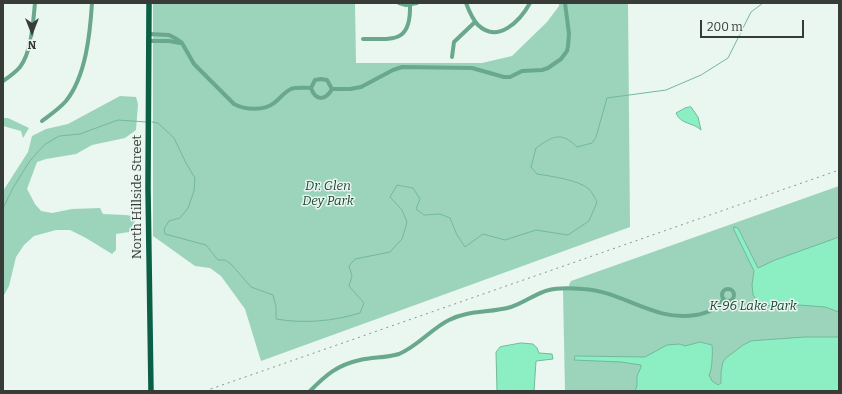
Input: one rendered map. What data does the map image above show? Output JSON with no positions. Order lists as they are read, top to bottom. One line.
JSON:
{"streets":{"main road":["North Hillside Street"]},"parks":["Dr. Glen Dey Park","K-96 Lake Park"],"scale_bar":"200 m","north":"bottom"}
